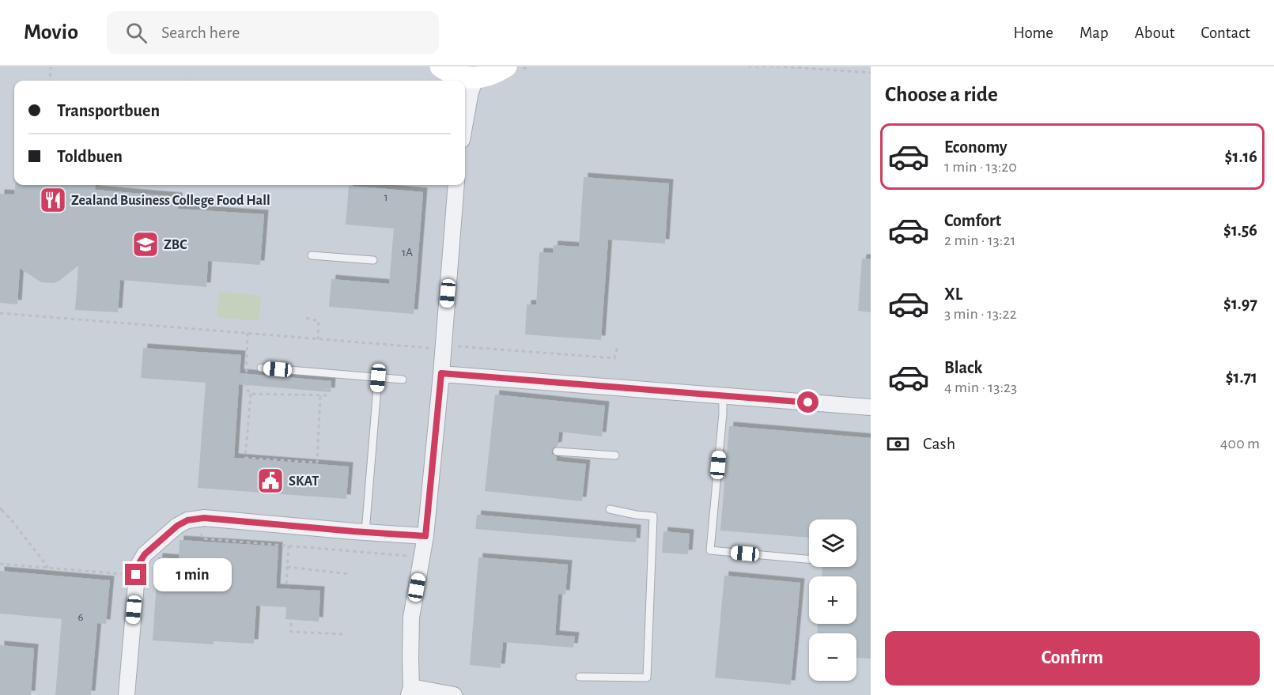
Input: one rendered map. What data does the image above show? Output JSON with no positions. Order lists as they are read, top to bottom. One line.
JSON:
{"places":{"restaurant":["Zealand Business College Food Hall"],"school or university":["ZBC"],"public building":["SKAT"]},"house_numbers":["1","1A","6"],"page":{"header":"Movio","search":"Search here","nav":["Home","Map","About","Contact"],"heading":"Choose a ride","banner":["Transportbuen","Toldbuen"],"list":[{"name":"Economy","note":"1 min · 13:20","value":"$1.16"},{"name":"Comfort","note":"2 min · 13:21","value":"$1.56"},{"name":"XL","note":"3 min · 13:22","value":"$1.97"},{"name":"Black","note":"4 min · 13:23","value":"$1.71"}],"pay":["Cash","400 m"],"map_buttons":["+","−"],"bubble":"1 min","buttons":"Confirm"}}
